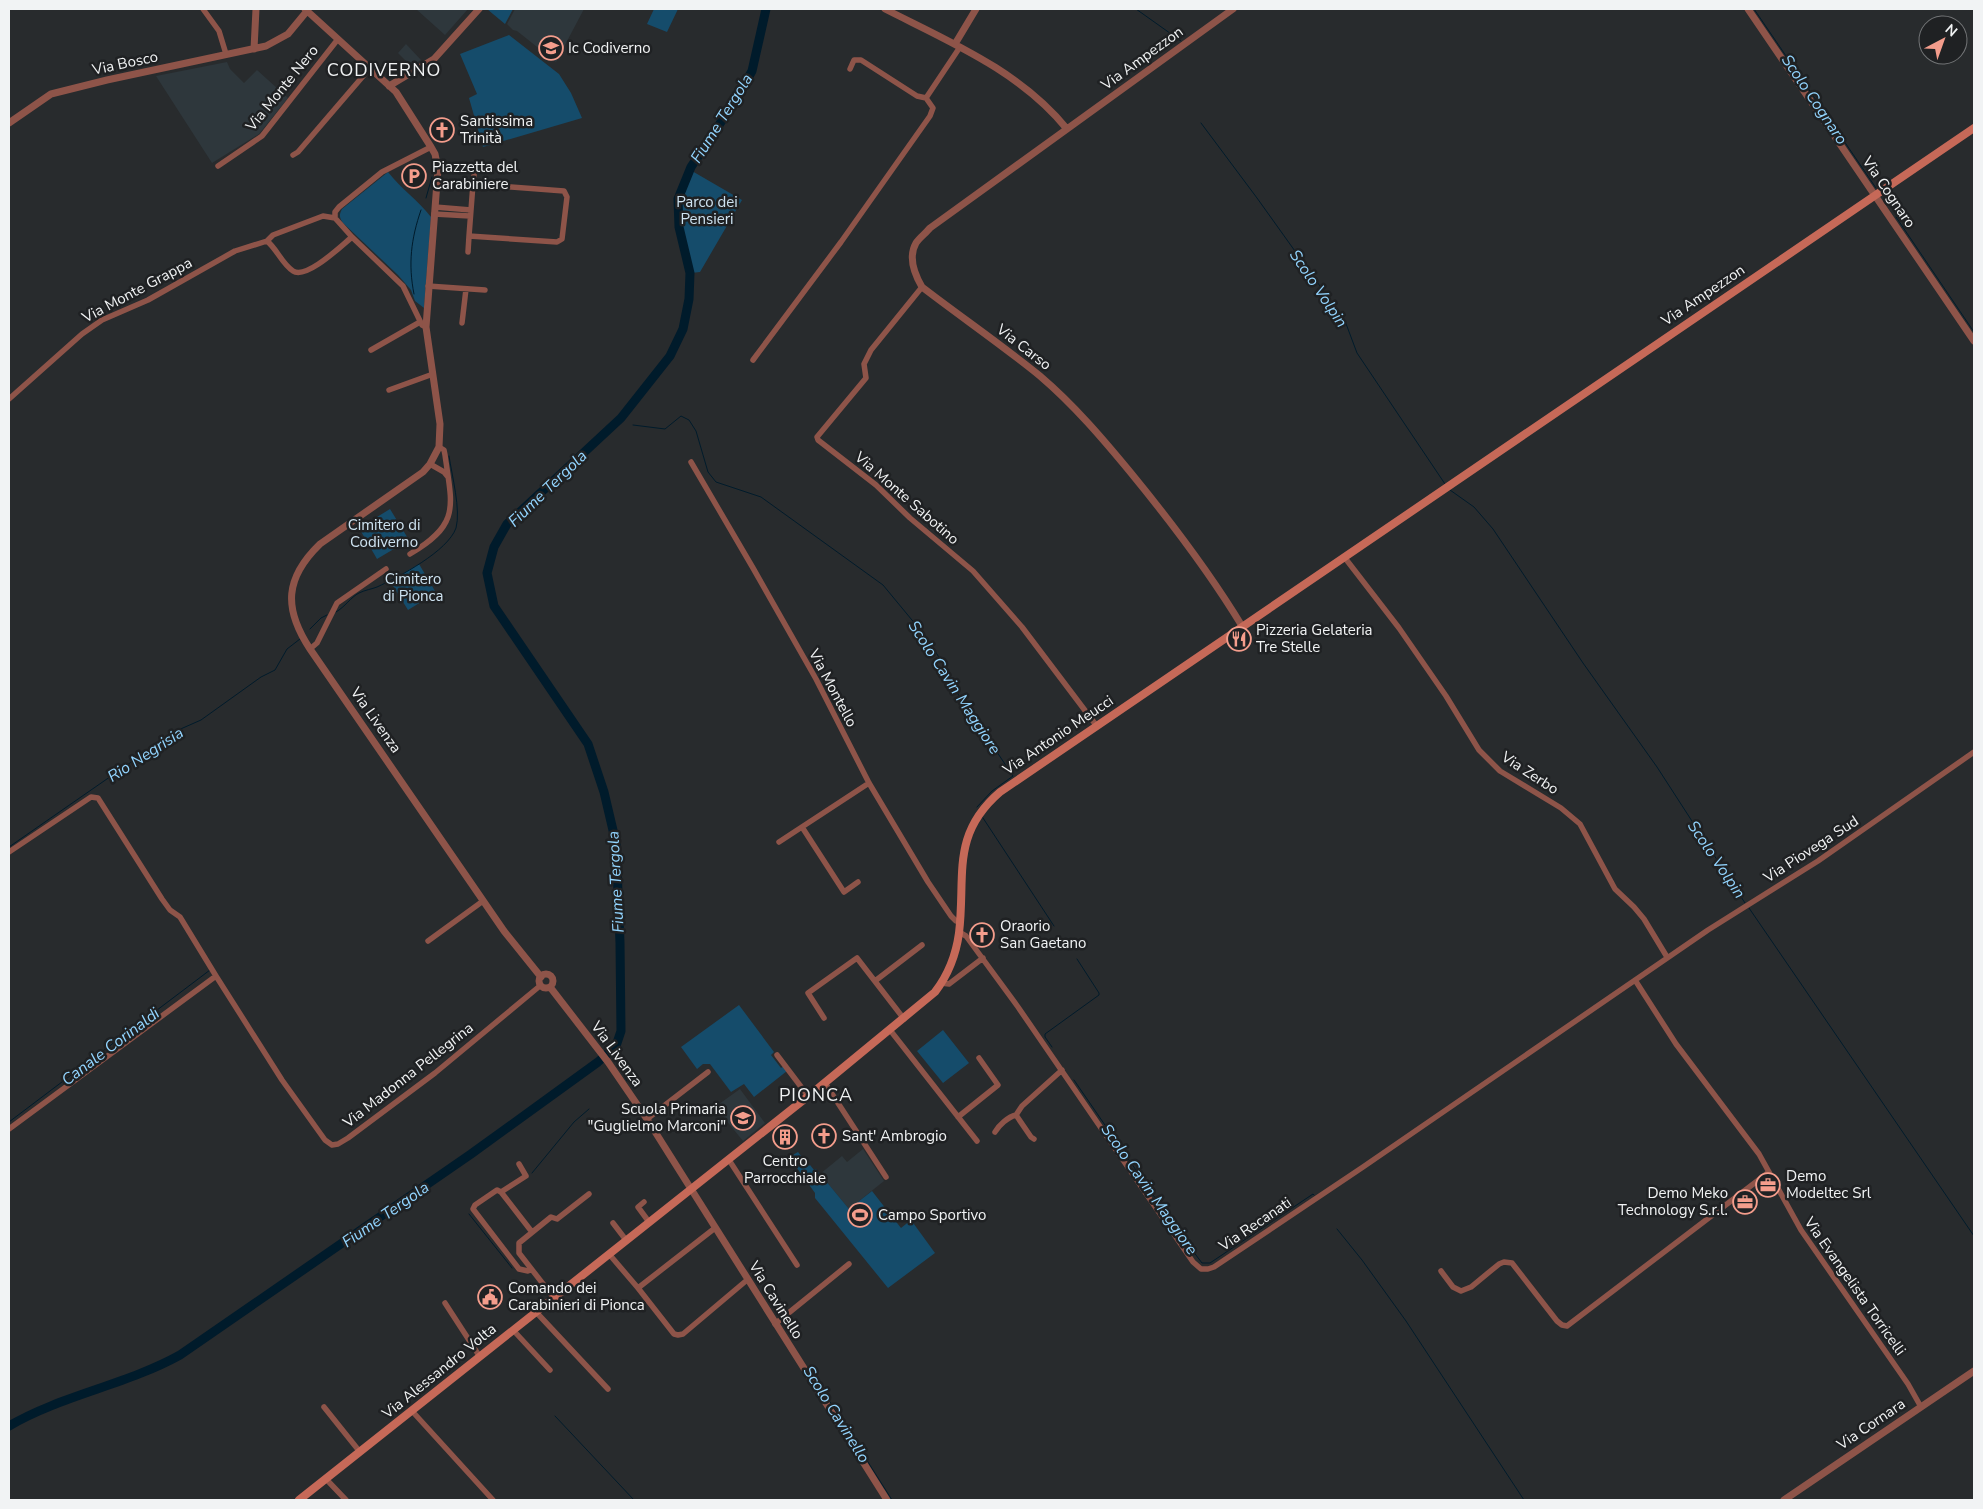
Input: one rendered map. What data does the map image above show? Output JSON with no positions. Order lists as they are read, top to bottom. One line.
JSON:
{"streets":{"main road":["Via Ampezzon","Via Antonio Meucci","Via Alessandro Volta"],"street":["Via Bosco","Via Monte Nero","Via Cognaro","Via Monte Grappa","Via Carso","Via Monte Sabotino","Via Montello","Via Livenza","Via Zerbo","Via Piovega Sud","Via Madonna Pellegrina","Via Recanati","Via Evangelista Torricelli","Via Cavinello","Via Cornara"]},"crossings":[["Via Ampezzon","Via Cognaro"],["Via Ampezzon","Via Antonio Meucci"],["Via Carso","Via Monte Sabotino"],["Via Carso","Via Antonio Meucci"],["Via Monte Sabotino","Via Antonio Meucci"],["Via Montello","Via Antonio Meucci"],["Via Livenza","Via Antonio Meucci"],["Via Livenza","Via Madonna Pellegrina"],["Via Livenza","Via Cavinello"],["Via Livenza","Via Alessandro Volta"],["Via Antonio Meucci","Via Zerbo"],["Via Antonio Meucci","Via Recanati"],["Via Antonio Meucci","Via Cavinello"],["Via Antonio Meucci","Via Alessandro Volta"],["Via Zerbo","Via Piovega Sud"],["Via Piovega Sud","Via Recanati"],["Via Piovega Sud","Via Evangelista Torricelli"],["Via Recanati","Via Evangelista Torricelli"],["Via Evangelista Torricelli","Via Cornara"],["Via Cavinello","Via Alessandro Volta"]],"districts":["CODIVERNO","PIONCA"],"water":["Scolo Cognaro","Fiume Tergola","Scolo Volpin","Scolo Cavin Maggiore","Rio Negrisia","Canale Corinaldi","Scolo Cavinello"],"parks":["Parco dei Pensieri","Cimitero di Codiverno","Cimitero di Pionca"],"places":{"school or university":["Ic Codiverno","Scuola Primaria \"Guglielmo Marconi\""],"church":["Santissima Trinità","Oraorio San Gaetano","Sant' Ambrogio"],"parking":["Piazzetta del Carabiniere"],"restaurant":["Pizzeria Gelateria Tre Stelle"],"building":["Centro Parrocchiale"],"office":["Demo Modeltec Srl","Demo Meko Technology S.r.l."],"sports":["Campo Sportivo"],"public building":["Comando dei Carabinieri di Pionca"]},"north":"top right"}
